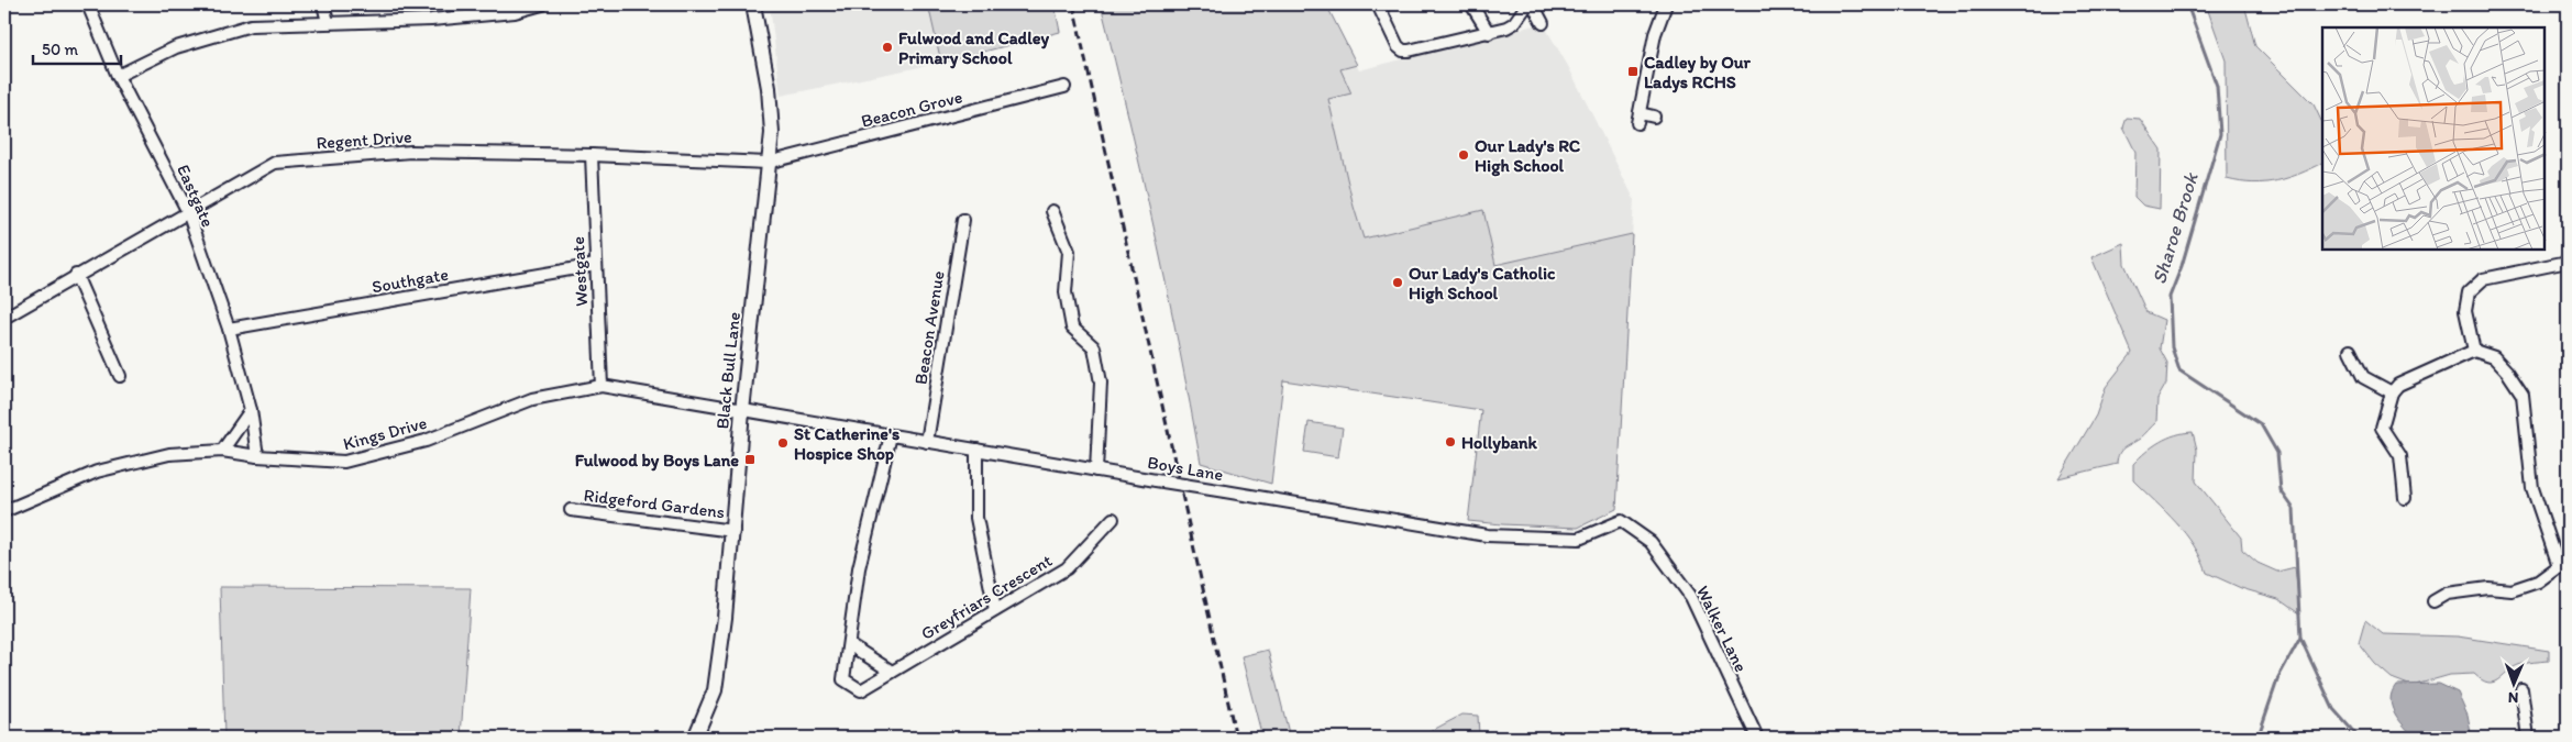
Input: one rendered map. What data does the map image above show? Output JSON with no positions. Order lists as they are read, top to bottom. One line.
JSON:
{"streets":{"street":["Beacon Grove","Regent Drive","Eastgate","Westgate","Southgate","Beacon Avenue","Black Bull Lane","Kings Drive","Boys Lane","Ridgeford Gardens","Greyfriars Crescent","Walker Lane"]},"crossings":[["Beacon Grove","Regent Drive"],["Beacon Grove","Black Bull Lane"],["Regent Drive","Eastgate"],["Regent Drive","Westgate"],["Regent Drive","Black Bull Lane"],["Eastgate","Southgate"],["Eastgate","Kings Drive"],["Westgate","Southgate"],["Westgate","Kings Drive"],["Beacon Avenue","Boys Lane"],["Black Bull Lane","Kings Drive"],["Black Bull Lane","Boys Lane"],["Black Bull Lane","Ridgeford Gardens"],["Kings Drive","Boys Lane"],["Boys Lane","Greyfriars Crescent"],["Boys Lane","Walker Lane"]],"water":["Sharoe Brook"],"places":{"other":["Fulwood and Cadley Primary School","Our Lady's RC High School","Our Lady's Catholic High School","Hollybank","St Catherine's Hospice Shop"],"transit":["Cadley by Our Ladys RCHS","Fulwood by Boys Lane"]},"scale_bar":"50 m","north":"bottom"}
